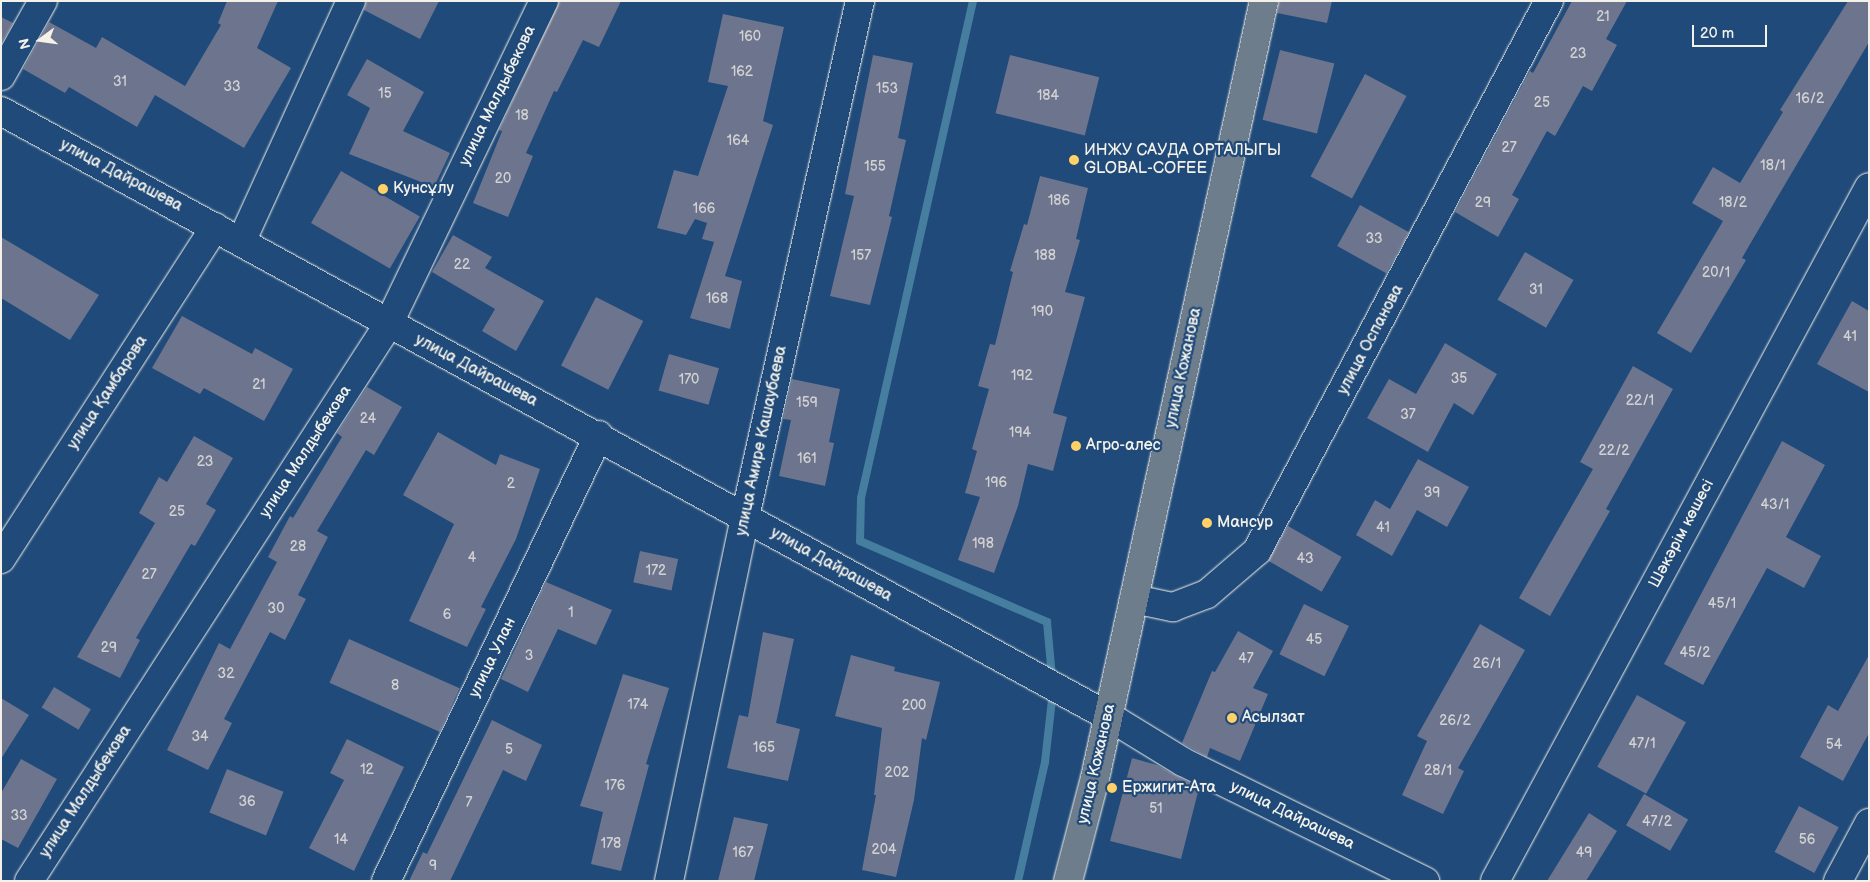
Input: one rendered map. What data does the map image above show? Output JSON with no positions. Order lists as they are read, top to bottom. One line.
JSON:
{"streets":{"main road":["улица Кожанова"],"street":["улица Малдыбекова","улица Дайрашева","улица Оспанова","улица Қамбарова","улица Амире Кашаубаева","Шәкәрім көшесі","улица Улан"]},"crossings":[["улица Малдыбекова","улица Дайрашева"],["улица Дайрашева","улица Кожанова"],["улица Дайрашева","улица Қамбарова"],["улица Дайрашева","улица Амире Кашаубаева"],["улица Дайрашева","улица Улан"],["улица Оспанова","улица Кожанова"]],"places":["ИНЖУ САУДА ОРТАЛЫГЫ GLOBAL-COFEE","Кунсұлу","Агро-алес","Мансур","Асылзат","Ержигит-Ата"],"house_numbers":["21","160","23","162","31","33","153","15","184","16/2","25","18","164","27","18/1","155","20","186","29","18/2","166","33","157","188","22","20/1","31","168","190","41","192","35","170","21","22/1","159","37","24","194","22/2","161","23","196","2","39","43/1","25","41","198","28","4","43","172","27","45/1","30","1","6","45","29","45/2","3","47","26/1","32","8","174","200","26/2","34","47/1","54","165","5","12","28/1","202","176","36","7","51","33","47/2","14","56","178","204","167","49","9"],"scale_bar":"20 m","north":"left"}
